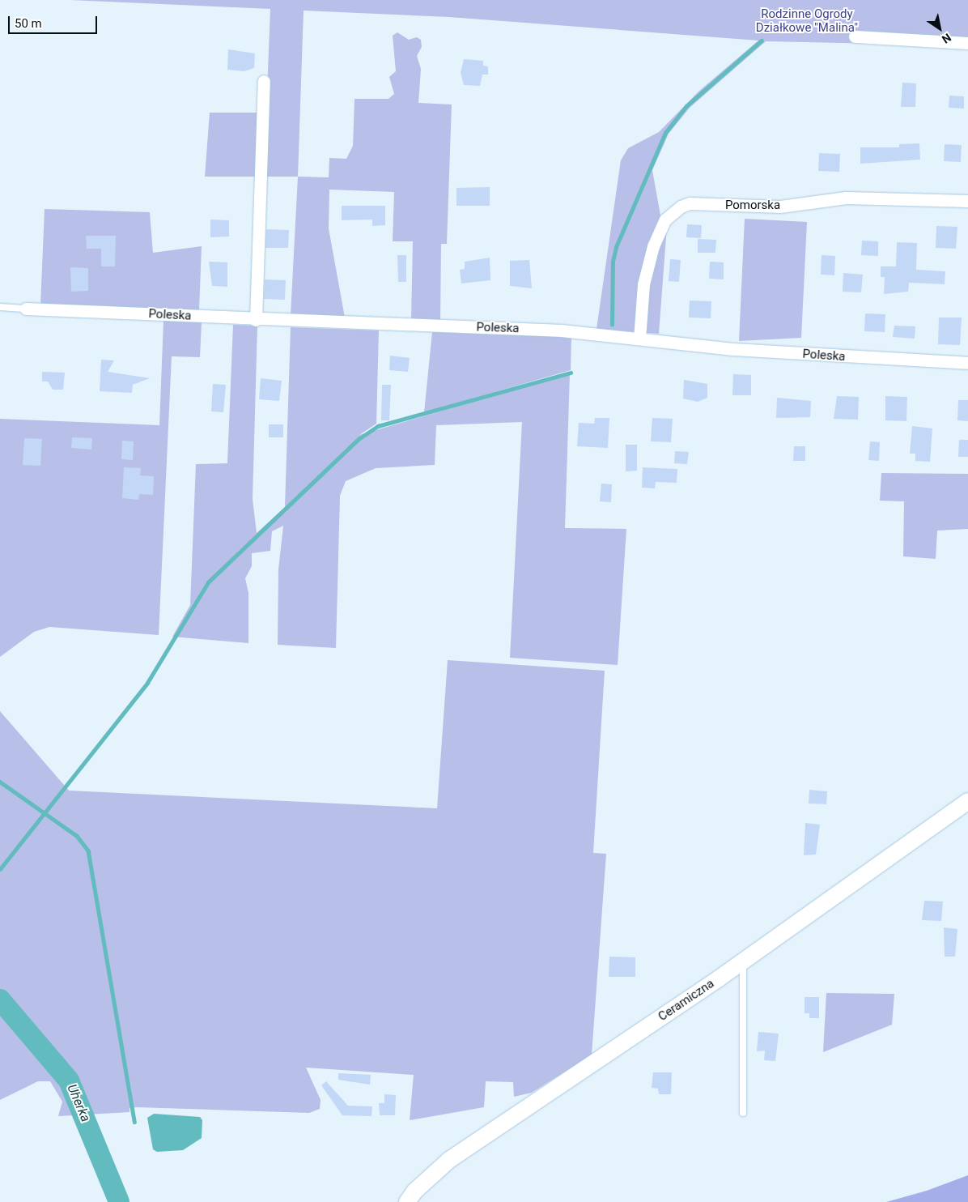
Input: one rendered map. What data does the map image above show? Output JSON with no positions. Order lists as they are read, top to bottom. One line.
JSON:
{"streets":{"street":["Pomorska","Poleska","Ceramiczna"]},"crossings":[["Pomorska","Poleska"]],"water":["Uherka"],"parks":["Rodzinne Ogrody Działkowe \"Malina\""],"scale_bar":"50 m","north":"bottom right"}
